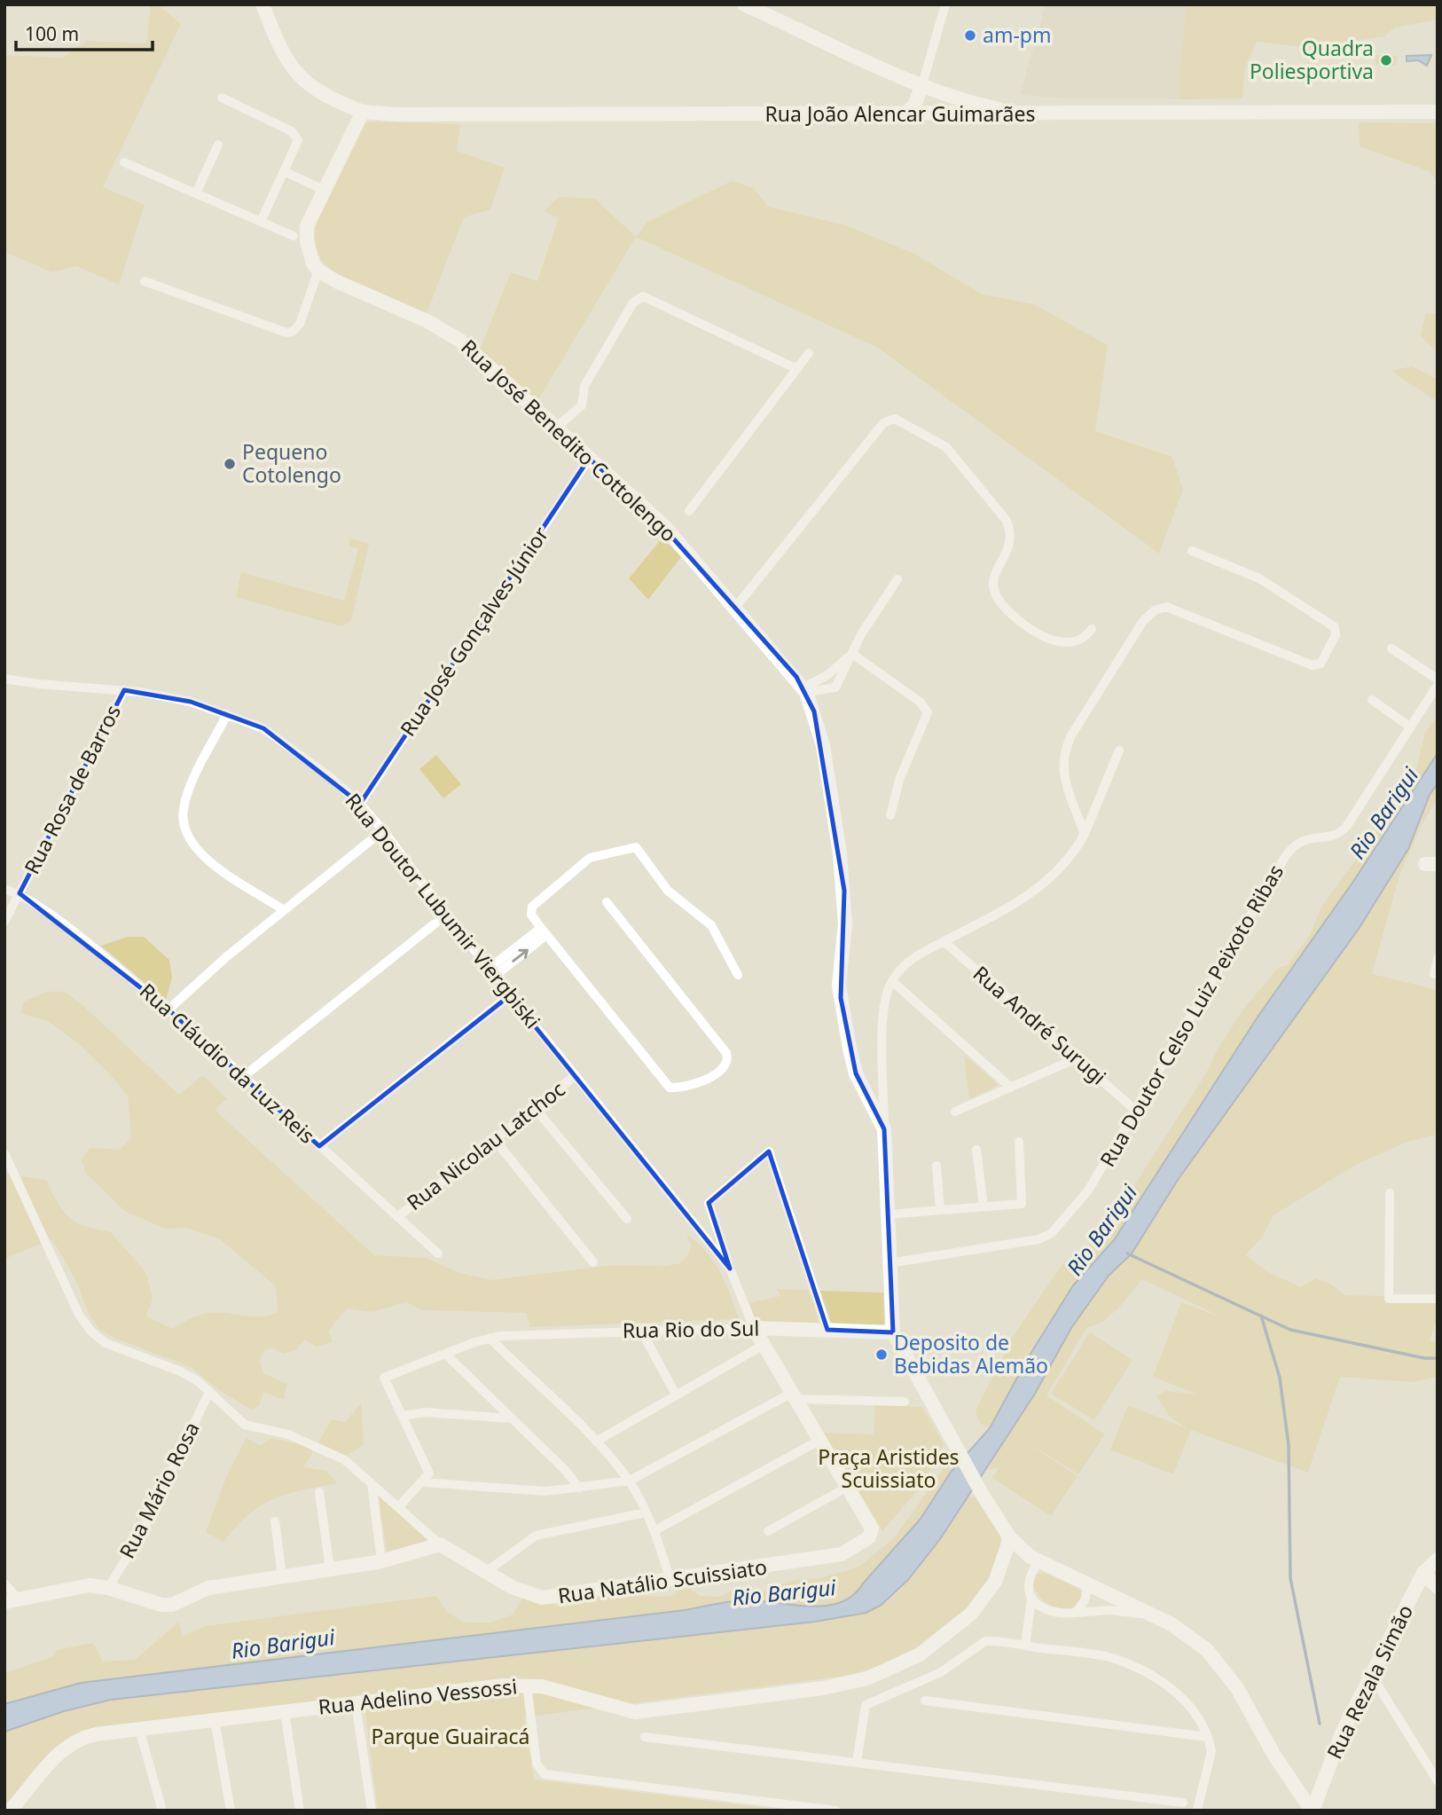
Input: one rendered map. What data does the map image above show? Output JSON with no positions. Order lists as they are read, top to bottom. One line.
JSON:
{"streets":{"main road":["Rua João Alencar Guimarães","Rua José Benedito Cottolengo","Rua Rio do Sul","Rua Natálio Scuissiato","Rua Rezala Simão","Rua Adelino Vessossi"],"street":["Rua José Gonçalves Júnior","Rua Rosa de Barros","Rua Doutor Lubumir Viergbiski","Rua Doutor Celso Luiz Peixoto Ribas","Rua André Surugi","Rua Cláudio da Luz Reis","Rua Nicolau Latchoc","Rua Mário Rosa"]},"crossings":[["Rua José Benedito Cottolengo","Rua José Gonçalves Júnior"],["Rua José Benedito Cottolengo","Rua Doutor Celso Luiz Peixoto Ribas"],["Rua José Benedito Cottolengo","Rua Rio do Sul"],["Rua José Benedito Cottolengo","Rua Rezala Simão"],["Rua José Benedito Cottolengo","Rua Adelino Vessossi"],["Rua José Gonçalves Júnior","Rua Doutor Lubumir Viergbiski"],["Rua Rosa de Barros","Rua Doutor Lubumir Viergbiski"],["Rua Rosa de Barros","Rua Cláudio da Luz Reis"],["Rua Doutor Lubumir Viergbiski","Rua Nicolau Latchoc"],["Rua Doutor Lubumir Viergbiski","Rua Rio do Sul"],["Rua Doutor Celso Luiz Peixoto Ribas","Rua André Surugi"],["Rua Cláudio da Luz Reis","Rua Nicolau Latchoc"],["Rua Mário Rosa","Rua Natálio Scuissiato"]],"water":["Rio Barigui"],"parks":["Praça Aristides Scuissiato","Parque Guairacá"],"places":["am-pm","Quadra Poliesportiva","Pequeno Cotolengo","Deposito de Bebidas Alemão"],"scale_bar":"100 m"}
